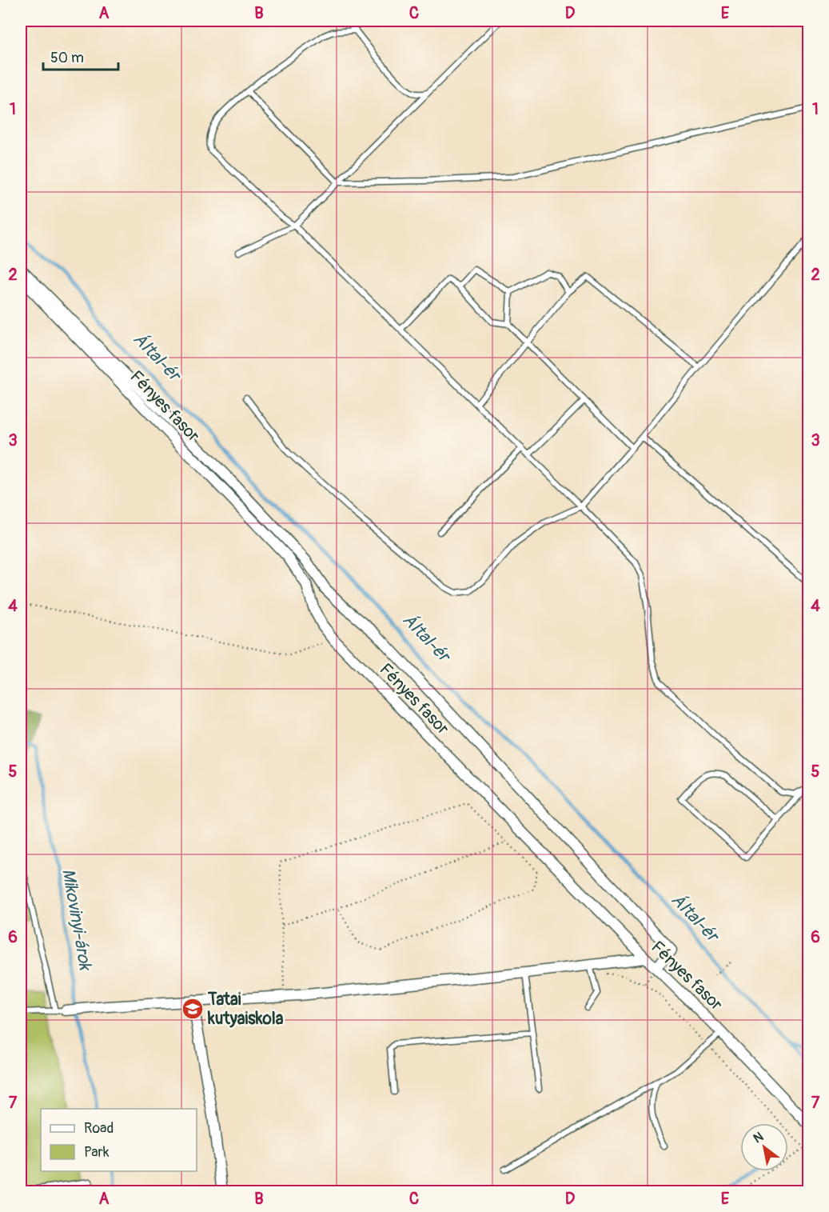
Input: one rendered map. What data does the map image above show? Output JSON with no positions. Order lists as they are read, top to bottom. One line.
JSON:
{"streets":{"street":["Fényes fasor"]},"water":["Által-ér","Mikovinyi-árok"],"places":{"school or university":["Tatai kutyaiskola"]},"legend":["Road","Park"],"scale_bar":"50 m","north":"top left","grid":{"columns":["A","B","C","D","E"],"rows":["1","2","3","4","5","6","7"]}}
